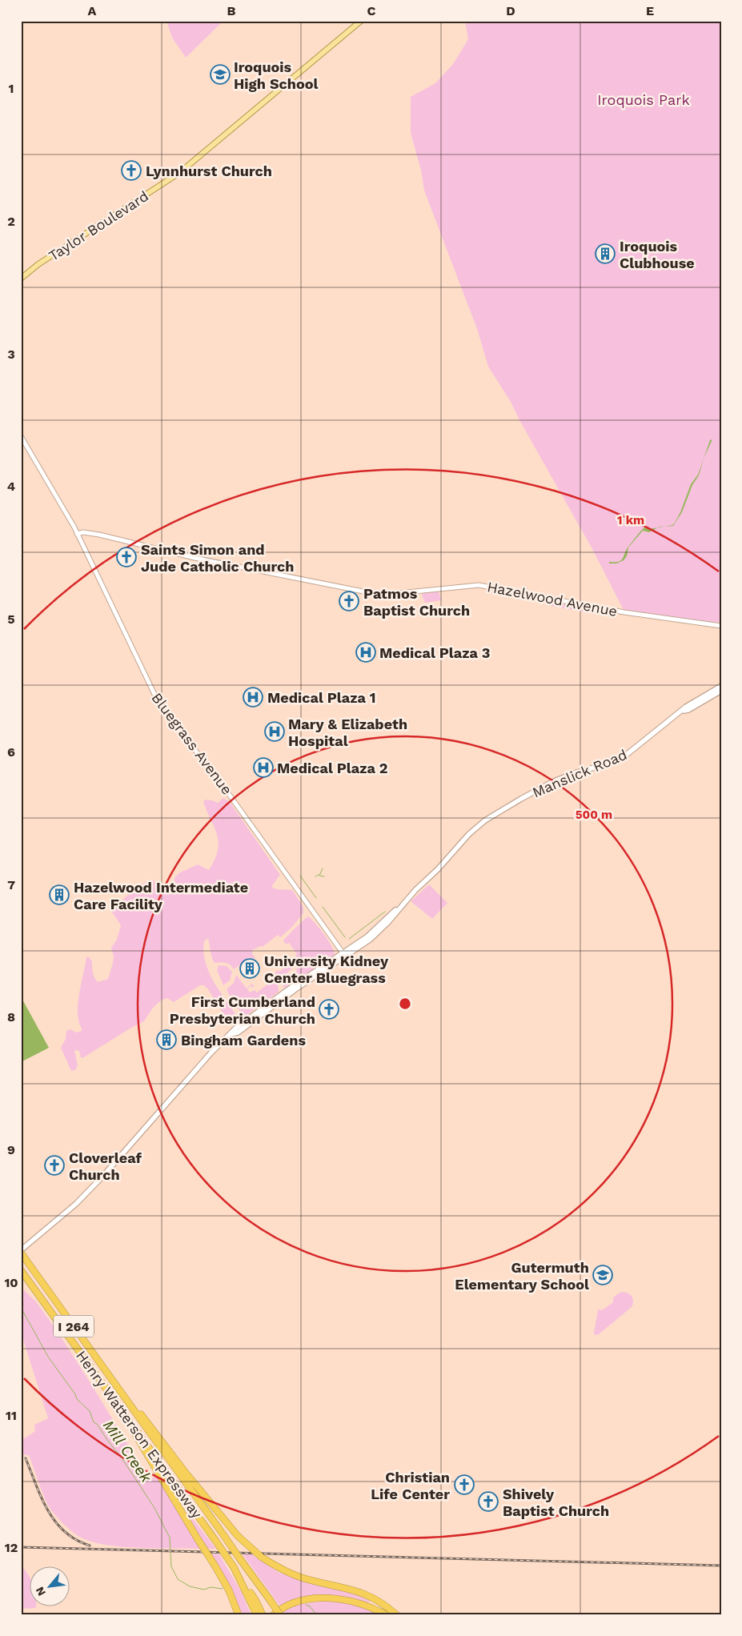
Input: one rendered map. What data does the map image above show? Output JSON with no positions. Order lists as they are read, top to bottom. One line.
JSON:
{"streets":{"highway":["I 264","Henry Watterson Expressway"],"main road":["Taylor Boulevard","Manslick Road"],"street":["Hazelwood Avenue","Bluegrass Avenue"]},"crossings":[["Hazelwood Avenue","Bluegrass Avenue"],["Bluegrass Avenue","Manslick Road"],["Manslick Road","Henry Watterson Expressway"],["I 264","Henry Watterson Expressway"]],"water":["Mill Creek"],"parks":["Iroquois Park"],"places":{"school or university":["Iroquois High School","Gutermuth Elementary School"],"church":["Lynnhurst Church","Saints Simon and Jude Catholic Church","Patmos Baptist Church","First Cumberland Presbyterian Church","Cloverleaf Church","Christian Life Center","Shively Baptist Church"],"building":["Iroquois Clubhouse","Hazelwood Intermediate Care Facility","University Kidney Center Bluegrass","Bingham Gardens"],"hospital":["Medical Plaza 3","Medical Plaza 1","Mary & Elizabeth Hospital","Medical Plaza 2"]},"north":"bottom left","grid":{"columns":["A","B","C","D","E"],"rows":["1","2","3","4","5","6","7","8","9","10","11","12"]},"rings":["1 km","500 m"]}
